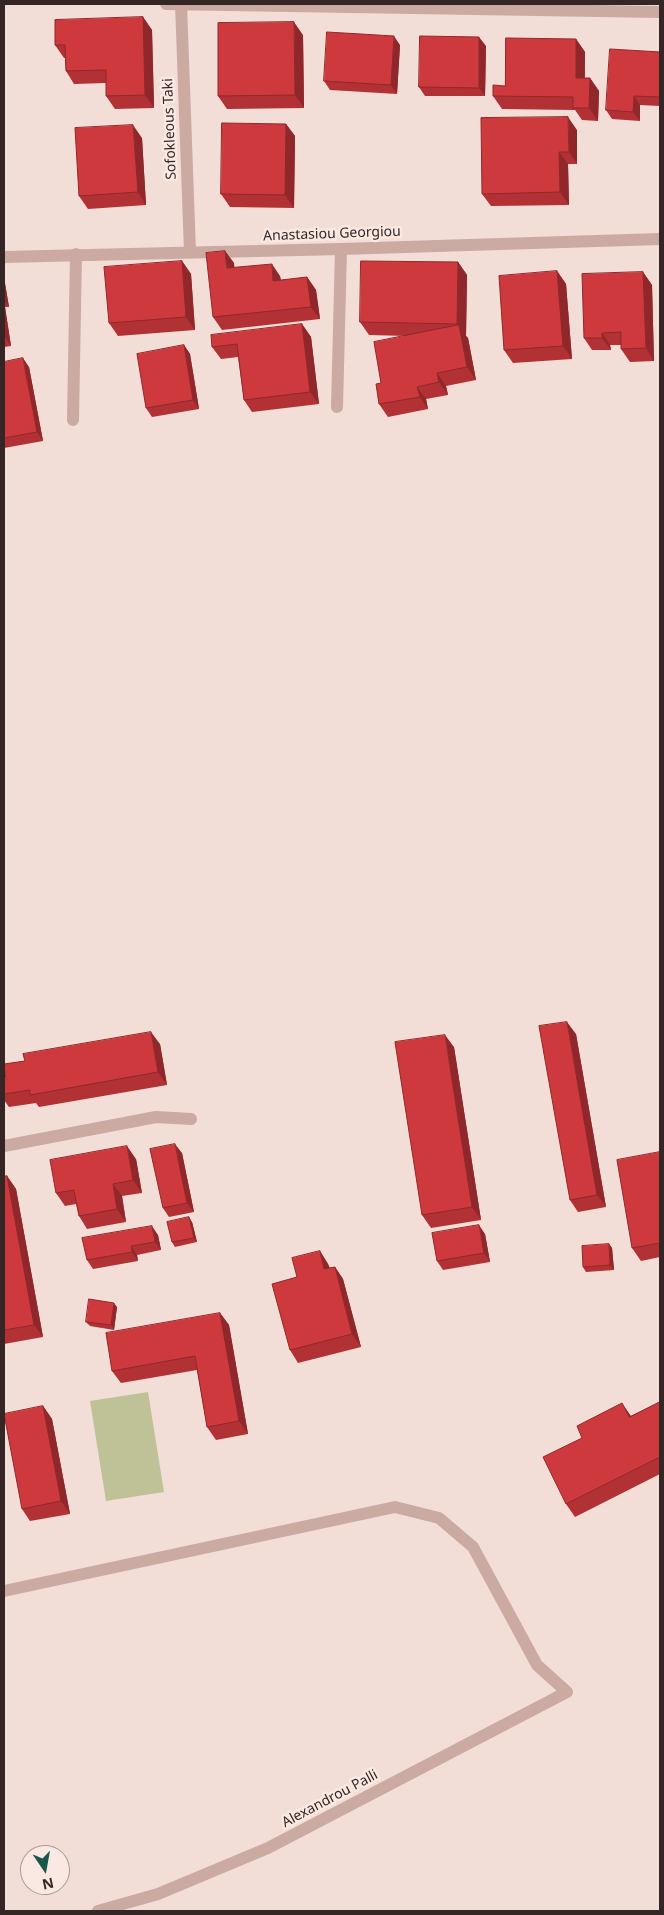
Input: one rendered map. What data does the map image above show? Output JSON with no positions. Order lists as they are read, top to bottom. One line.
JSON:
{"streets":{"street":["Sofokleous Taki","Anastasiou Georgiou","Alexandrou Palli"]},"crossings":[["Sofokleous Taki","Anastasiou Georgiou"]],"north":"bottom"}
